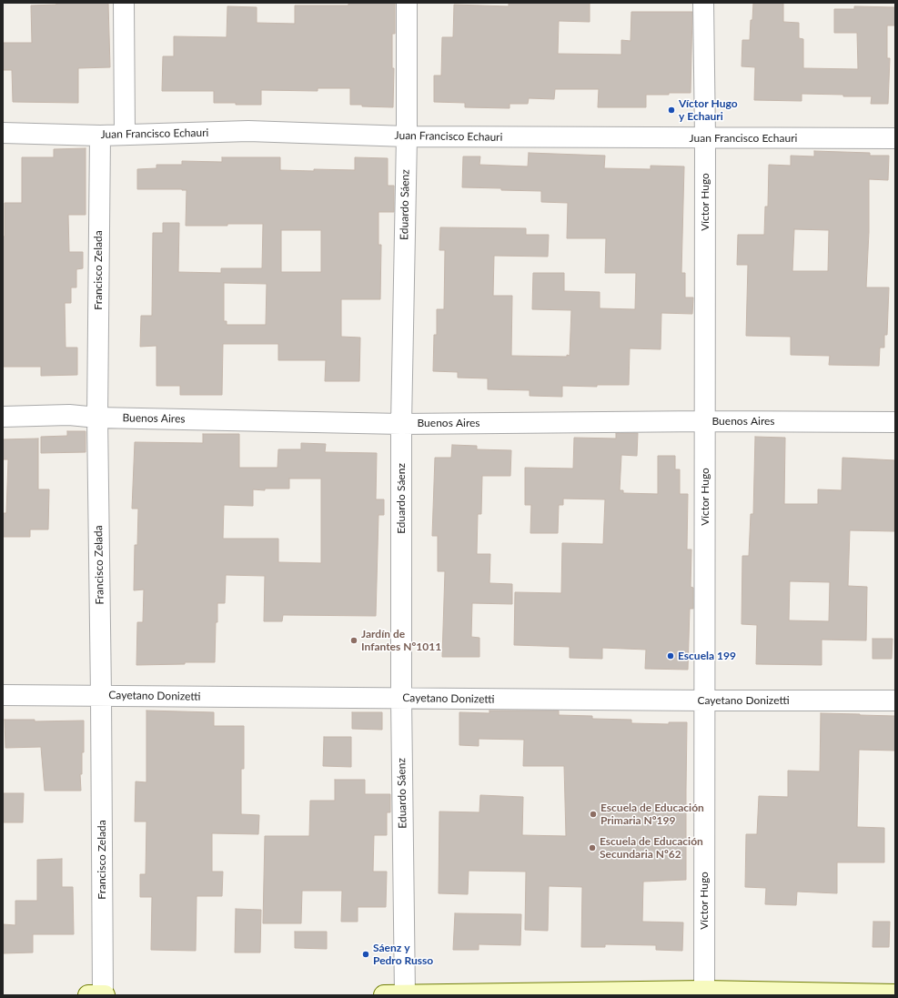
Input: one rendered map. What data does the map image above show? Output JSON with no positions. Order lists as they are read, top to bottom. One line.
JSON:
{"streets":{"street":["Juan Francisco Echauri","Víctor Hugo","Eduardo Sáenz","Francisco Zelada","Buenos Aires","Cayetano Donizetti"]},"crossings":[["Juan Francisco Echauri","Víctor Hugo"],["Juan Francisco Echauri","Eduardo Sáenz"],["Juan Francisco Echauri","Francisco Zelada"],["Víctor Hugo","Buenos Aires"],["Víctor Hugo","Cayetano Donizetti"],["Eduardo Sáenz","Buenos Aires"],["Eduardo Sáenz","Cayetano Donizetti"],["Francisco Zelada","Buenos Aires"],["Francisco Zelada","Cayetano Donizetti"]],"places":["Víctor Hugo y Echauri","Jardín de Infantes Nº1011","Escuela 199","Escuela de Educación Primaria Nº199","Escuela de Educación Secundaria Nº62","Sáenz y Pedro Russo"]}
